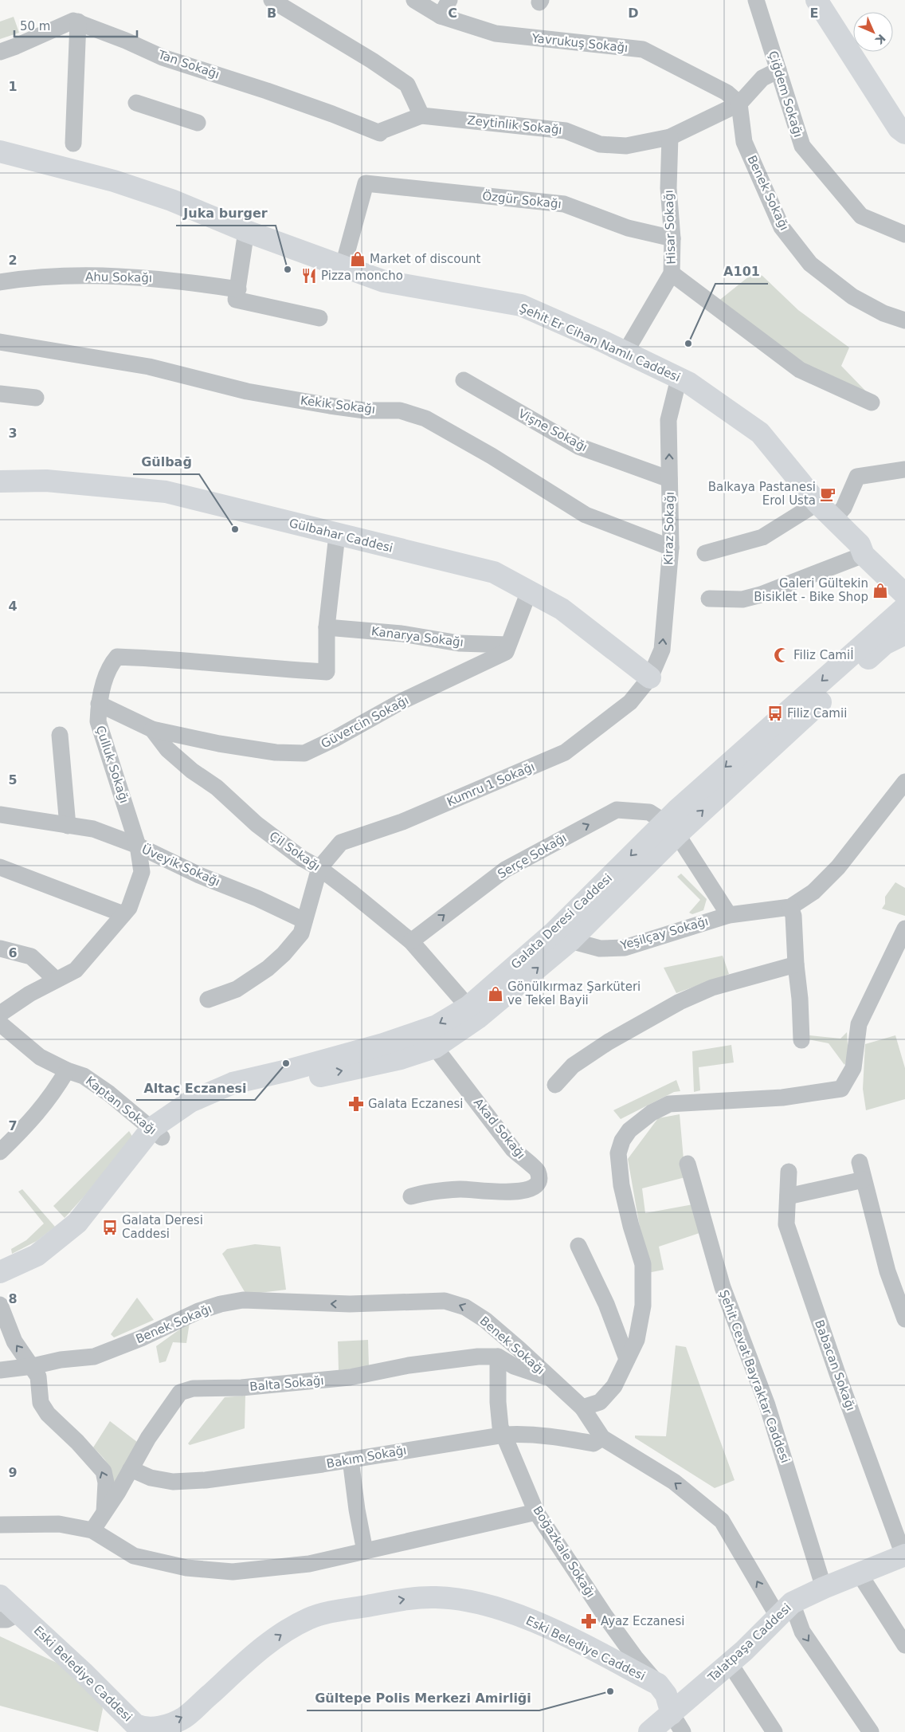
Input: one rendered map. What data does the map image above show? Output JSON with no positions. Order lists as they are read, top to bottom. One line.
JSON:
{"streets":{"street":["Yavrukuş Sokağı","Tan Sokağı","Çiğdem Sokağı","Zeytinlik Sokağı","Benek Sokağı","Özgür Sokağı","Hisar Sokağı","Ahu Sokağı","Şehit Er Cihan Namlı Caddesi","Kekik Sokağı","Vişne Sokağı","Kiraz Sokağı","Gülbahar Caddesi","Kanarya Sokağı","Güvercin Sokağı","Çulluk Sokağı","Kumru 1 Sokağı","Çil Sokağı","Serçe Sokağı","Üveyik Sokağı","Galata Deresi Caddesi","Yeşilçay Sokağı","Kaptan Sokağı","Akad Sokağı","Babacan Sokağı","Şehit Cevat Bayraktar Caddesi","Balta Sokağı","Bakım Sokağı","Boğazkale Sokağı","Talatpaşa Caddesi","Eski Belediye Caddesi"]},"crossings":[["Yavrukuş Sokağı","Zeytinlik Sokağı"],["Yavrukuş Sokağı","Benek Sokağı"],["Tan Sokağı","Zeytinlik Sokağı"],["Zeytinlik Sokağı","Benek Sokağı"],["Zeytinlik Sokağı","Hisar Sokağı"],["Benek Sokağı","Balta Sokağı"],["Benek Sokağı","Bakım Sokağı"],["Benek Sokağı","Talatpaşa Caddesi"],["Özgür Sokağı","Hisar Sokağı"],["Özgür Sokağı","Şehit Er Cihan Namlı Caddesi"],["Hisar Sokağı","Şehit Er Cihan Namlı Caddesi"],["Şehit Er Cihan Namlı Caddesi","Kiraz Sokağı"],["Kekik Sokağı","Kiraz Sokağı"],["Vişne Sokağı","Kiraz Sokağı"],["Kiraz Sokağı","Gülbahar Caddesi"],["Kiraz Sokağı","Kumru 1 Sokağı"],["Gülbahar Caddesi","Güvercin Sokağı"],["Gülbahar Caddesi","Çulluk Sokağı"],["Gülbahar Caddesi","Kumru 1 Sokağı"],["Kanarya Sokağı","Güvercin Sokağı"],["Kanarya Sokağı","Çulluk Sokağı"],["Güvercin Sokağı","Çil Sokağı"],["Çulluk Sokağı","Çil Sokağı"],["Çulluk Sokağı","Üveyik Sokağı"],["Kumru 1 Sokağı","Çil Sokağı"],["Çil Sokağı","Serçe Sokağı"],["Çil Sokağı","Galata Deresi Caddesi"],["Serçe Sokağı","Galata Deresi Caddesi"],["Galata Deresi Caddesi","Yeşilçay Sokağı"],["Galata Deresi Caddesi","Kaptan Sokağı"],["Galata Deresi Caddesi","Akad Sokağı"],["Babacan Sokağı","Talatpaşa Caddesi"],["Şehit Cevat Bayraktar Caddesi","Talatpaşa Caddesi"],["Balta Sokağı","Bakım Sokağı"],["Balta Sokağı","Boğazkale Sokağı"],["Bakım Sokağı","Boğazkale Sokağı"],["Boğazkale Sokağı","Eski Belediye Caddesi"],["Talatpaşa Caddesi","Eski Belediye Caddesi"]],"one_way":["Kiraz Sokağı","Serçe Sokağı"],"places":{"shop":["Market of discount","Galeri Gültekin Bisiklet - Bike Shop","Gönülkırmaz Şarküteri ve Tekel Bayii"],"other":["Juka burger","A101","Gülbağ","Altaç Eczanesi","Gültepe Polis Merkezi Amirliği"],"restaurant":["Pizza moncho"],"cafe":["Balkaya Pastanesi Erol Usta"],"mosque":["Filiz Camiİ"],"bus stop":["Filiz Camii","Galata Deresi Caddesi"],"pharmacy":["Galata Eczanesi","Ayaz Eczanesi"]},"scale_bar":"50 m","north":"bottom right","grid":{"columns":["B","C","D","E"],"rows":["1","2","3","4","5","6","7","8","9"]}}
